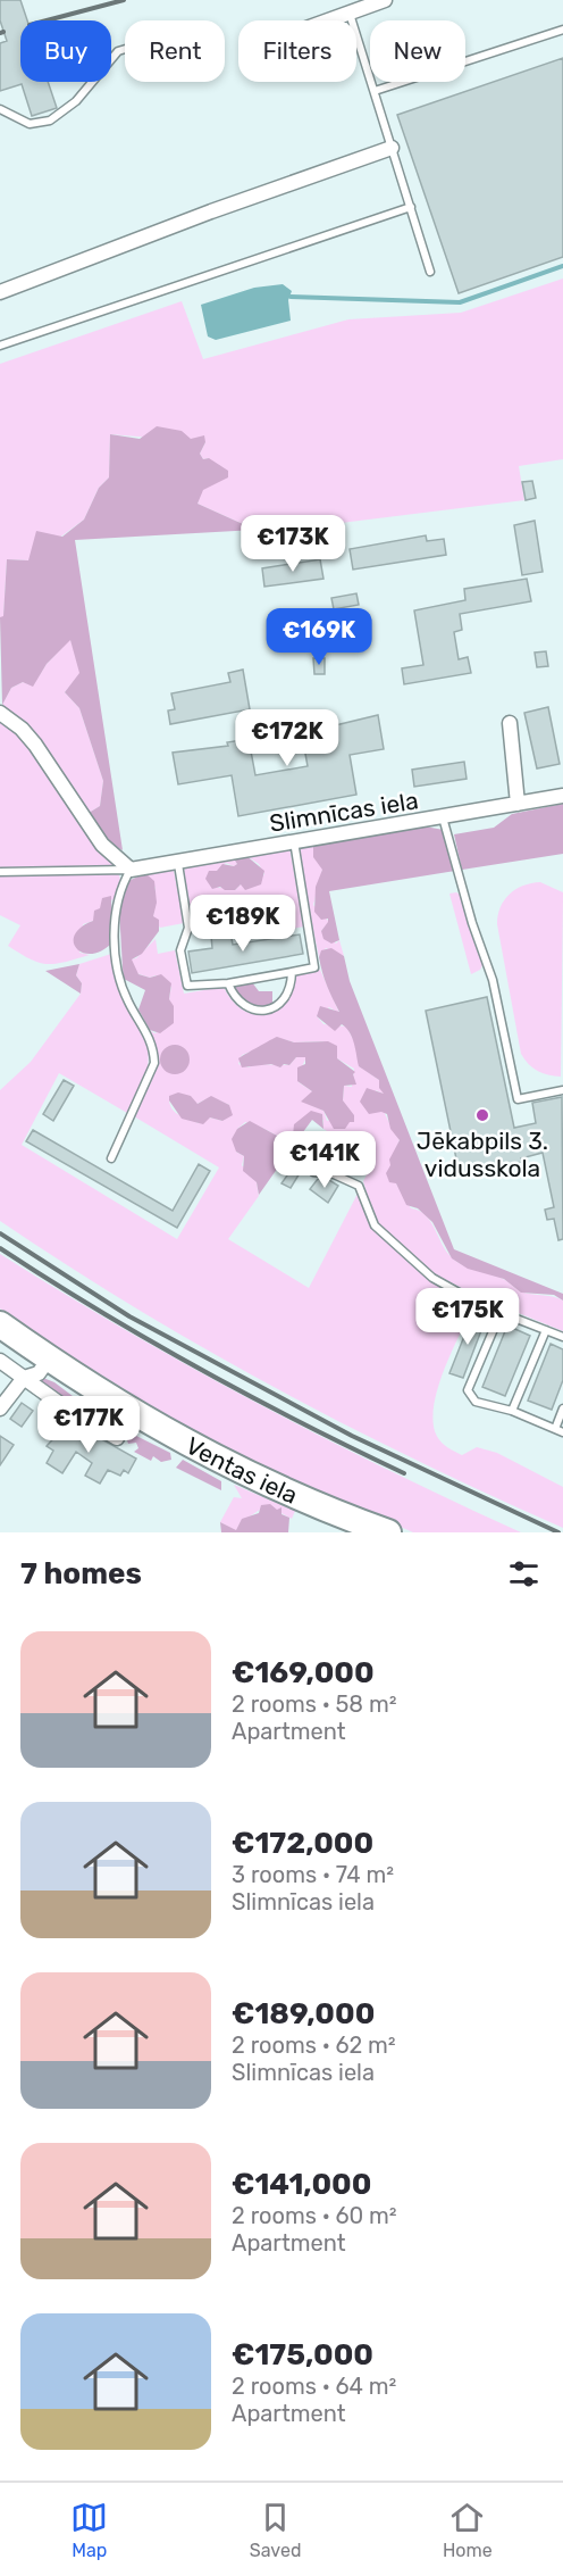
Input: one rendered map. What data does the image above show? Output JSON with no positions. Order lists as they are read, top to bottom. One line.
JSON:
{"streets":{"highway":["Ventas iela"],"street":["Slimnīcas iela"]},"places":["Jēkabpils 3. vidusskola"],"page":{"chip":["Buy","Rent","Filters","New"],"price":["€173K","€169K","€172K","€189K","€141K","€175K","€177K"],"heading":"7 homes","list":[{"name":"€169,000","note":"2 rooms · 58 m² · Apartment"},{"name":"€172,000","note":"3 rooms · 74 m² · Slimnīcas iela"},{"name":"€189,000","note":"2 rooms · 62 m² · Slimnīcas iela"},{"name":"€141,000","note":"2 rooms · 60 m² · Apartment"},{"name":"€175,000","note":"2 rooms · 64 m² · Apartment"}],"tabs":["Map","Saved","Home"]}}
